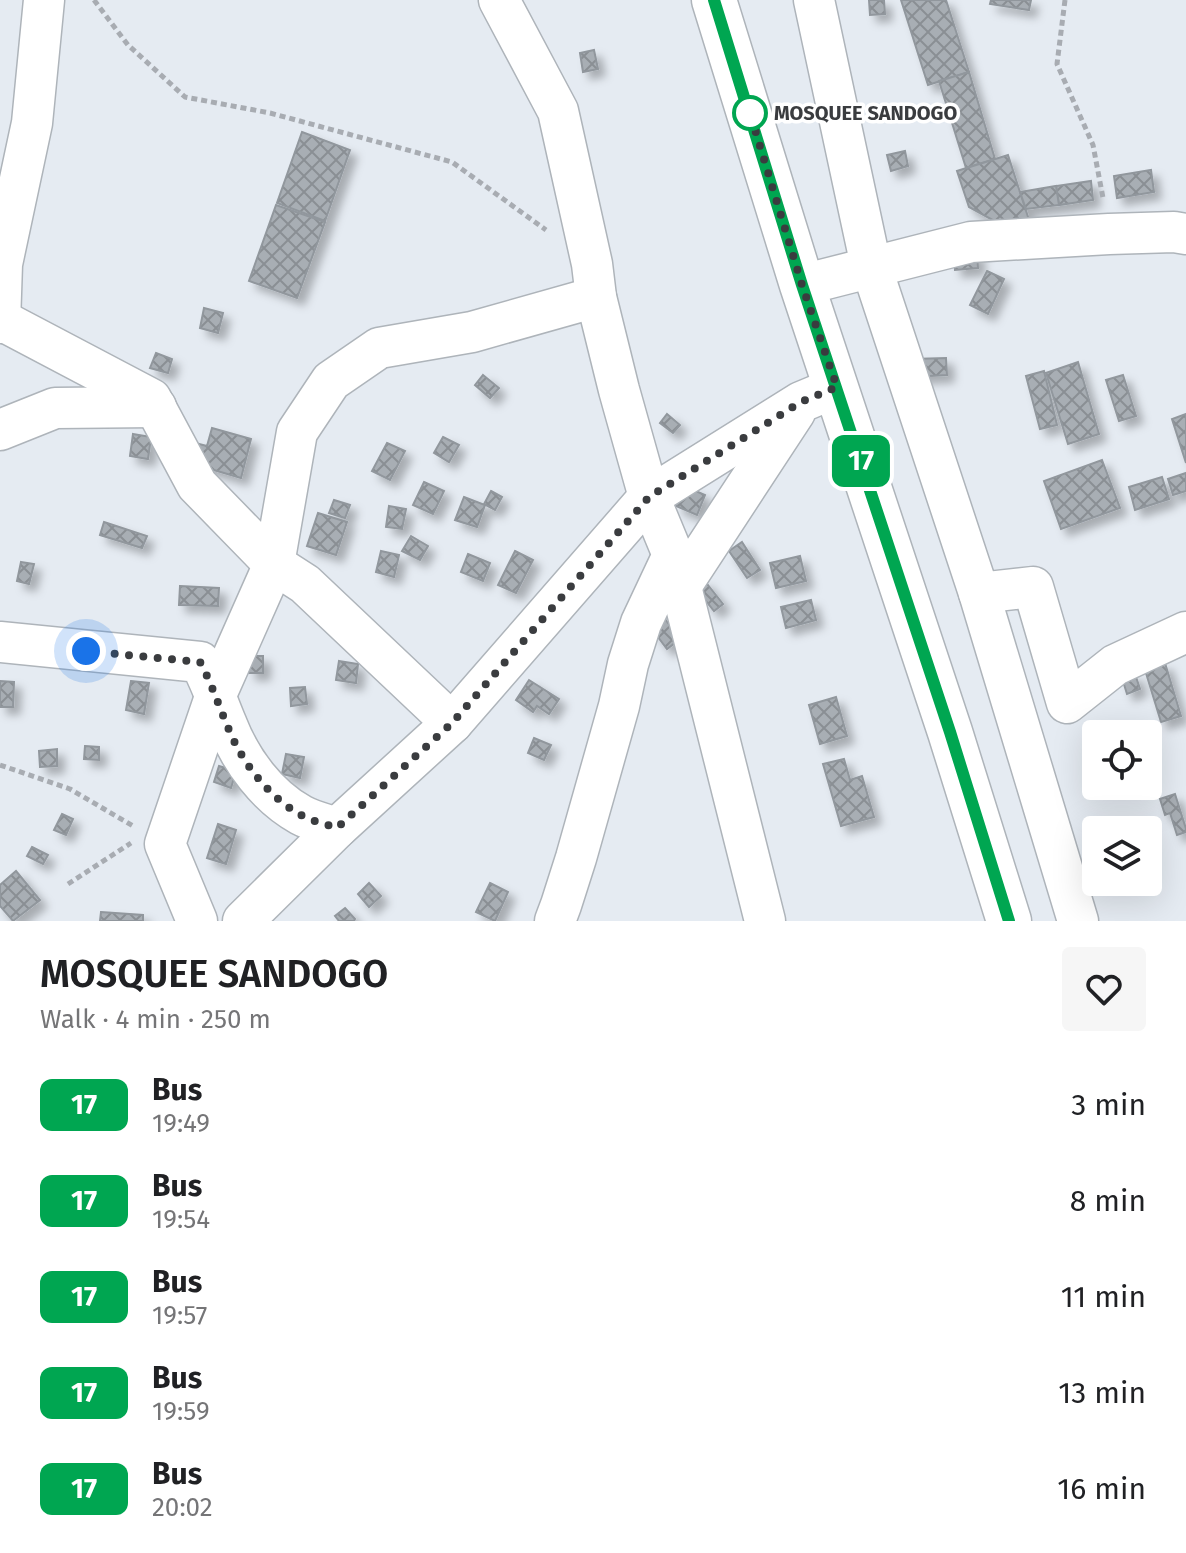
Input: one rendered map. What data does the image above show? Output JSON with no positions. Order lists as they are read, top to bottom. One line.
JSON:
{"places":["MOSQUEE SANDOGO"],"lines":["bus line 17"],"page":{"on_map":"17","heading":["MOSQUEE SANDOGO","Walk · 4 min · 250 m"],"list":[{"mark":"17","name":"Bus","note":"19:49","value":"3 min"},{"mark":"17","name":"Bus","note":"19:54","value":"8 min"},{"mark":"17","name":"Bus","note":"19:57","value":"11 min"},{"mark":"17","name":"Bus","note":"19:59","value":"13 min"},{"mark":"17","name":"Bus","note":"20:02","value":"16 min"}]}}
